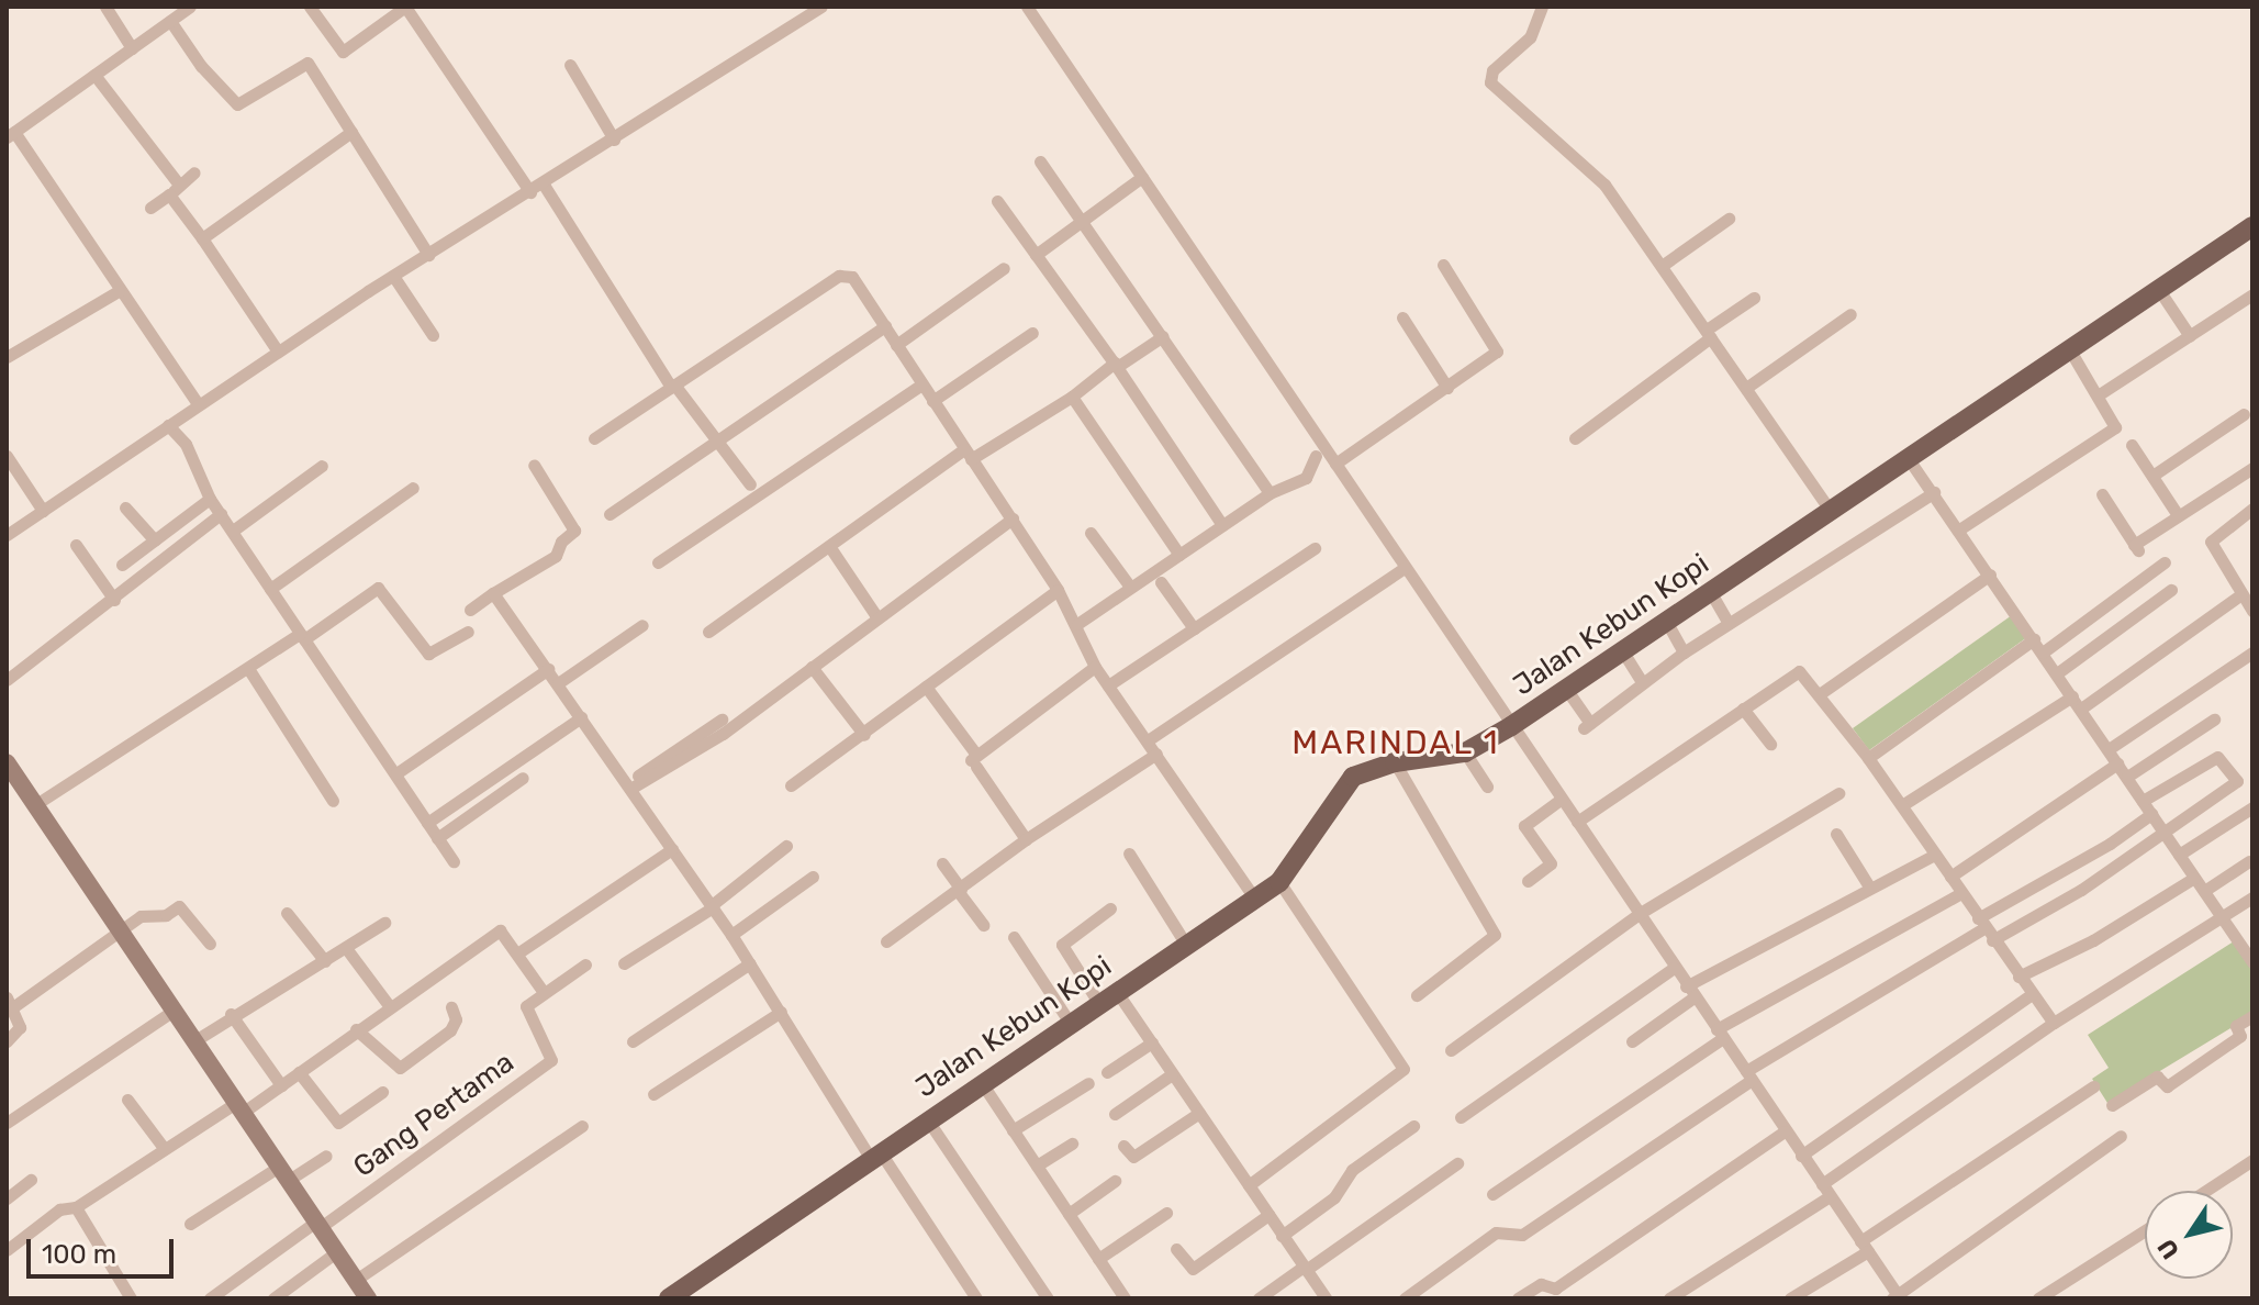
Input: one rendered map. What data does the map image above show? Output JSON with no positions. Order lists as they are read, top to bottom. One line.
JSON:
{"streets":{"main road":["Jalan Kebun Kopi"],"street":["Gang Pertama"]},"districts":["MARINDAL 1"],"scale_bar":"100 m","north":"bottom left"}
